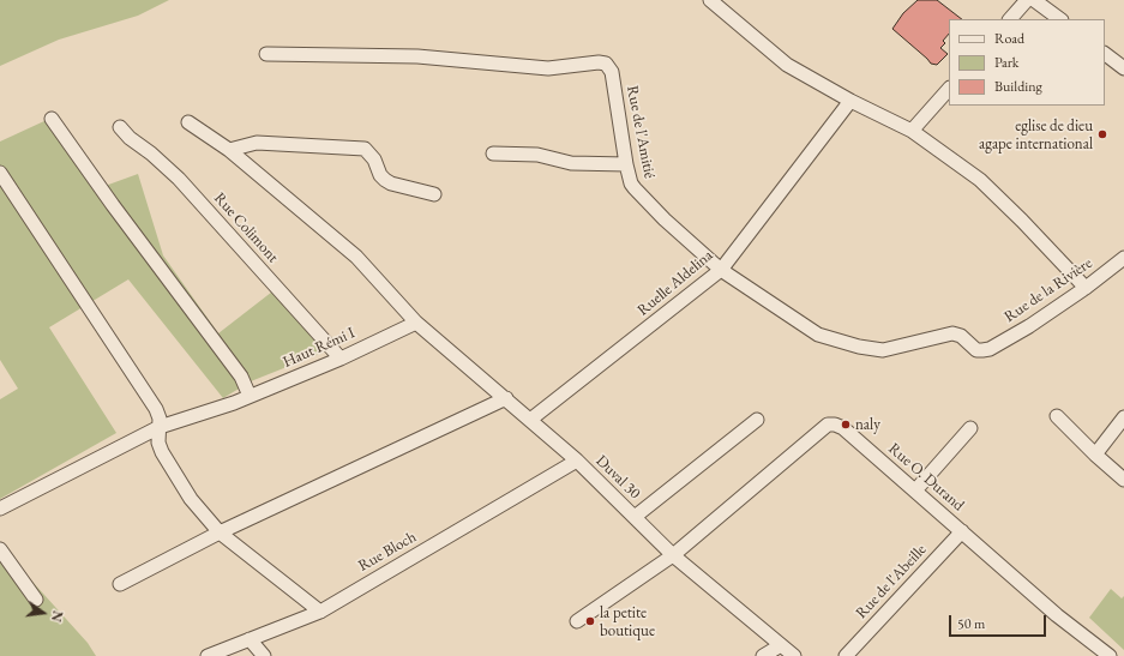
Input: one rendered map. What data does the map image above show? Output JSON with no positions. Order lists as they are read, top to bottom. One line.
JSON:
{"streets":{"street":["Rue de l'Amitié","Rue Colimont","Ruelle Aldelina","Rue de la Rivière","Haut Rémi I","Duval 30","Rue O. Durand","Rue Bloch","Rue de l'Abeille"]},"crossings":[["Rue de l'Amitié","Ruelle Aldelina"],["Rue de l'Amitié","Rue de la Rivière"],["Rue Colimont","Haut Rémi I"],["Ruelle Aldelina","Duval 30"],["Haut Rémi I","Duval 30"],["Duval 30","Rue O. Durand"],["Duval 30","Rue Bloch"],["Rue O. Durand","Rue de l'Abeille"]],"places":["eglise de dieu agape international","naly","la petite boutique"],"legend":["Road","Park","Building"],"scale_bar":"50 m","north":"right"}
